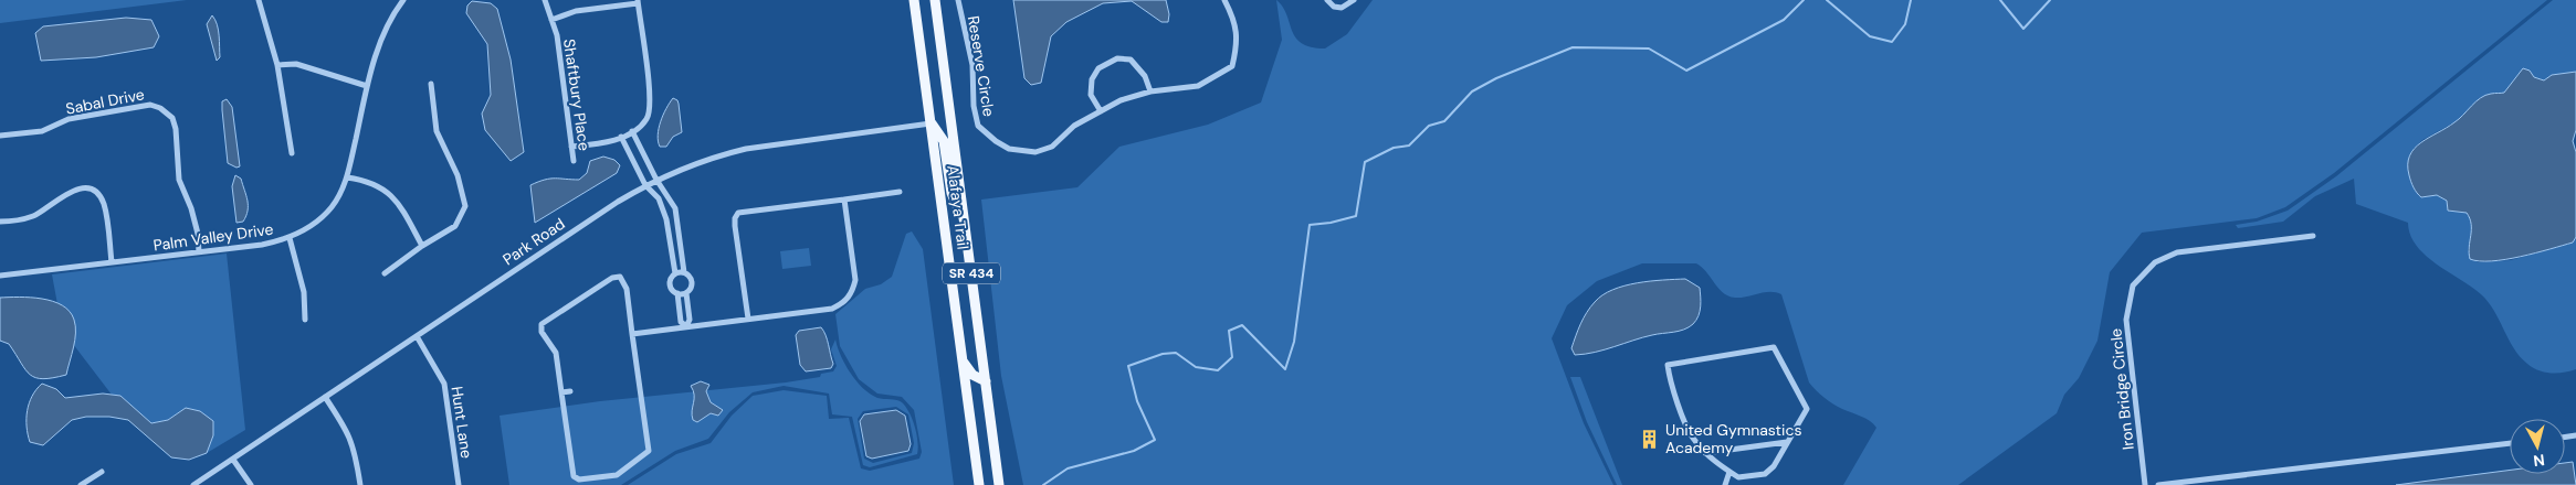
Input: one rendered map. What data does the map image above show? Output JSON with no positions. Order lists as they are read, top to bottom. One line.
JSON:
{"streets":{"main road":["Alafaya Trail","SR 434"],"street":["Reserve Circle","Shaftbury Place","Sabal Drive","Palm Valley Drive","Park Road","Iron Bridge Circle","Hunt Lane"]},"crossings":[["Sabal Drive","Palm Valley Drive"],["Alafaya Trail","Park Road"],["Park Road","Hunt Lane"]],"places":{"building":["United Gymnastics Academy"]},"north":"bottom"}
